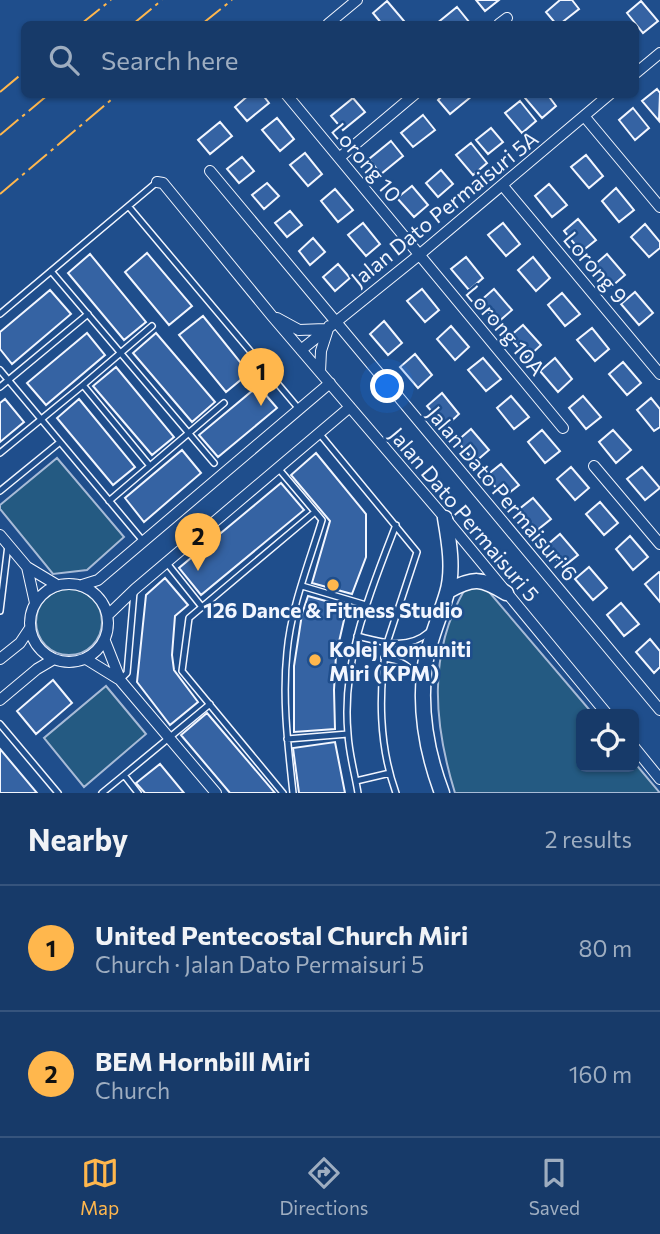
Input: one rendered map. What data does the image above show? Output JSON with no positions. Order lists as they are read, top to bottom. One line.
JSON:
{"streets":{"street":["Lorong 10","Jalan Dato Permaisuri 5A","Lorong 9","Lorong 10A","Jalan Dato Permaisuri 6","Jalan Dato Permaisuri 5"]},"crossings":[["Lorong 10","Jalan Dato Permaisuri 5A"],["Lorong 10","Lorong 10A"],["Jalan Dato Permaisuri 5A","Lorong 9"],["Jalan Dato Permaisuri 5A","Lorong 10A"],["Jalan Dato Permaisuri 5A","Jalan Dato Permaisuri 6"],["Jalan Dato Permaisuri 5A","Jalan Dato Permaisuri 5"]],"places":["126 Dance & Fitness Studio","Kolej Komuniti Miri (KPM)"],"page":{"search":"Search here","pins":["1","2"],"heading":["Nearby","2 results"],"list":[{"mark":"1","name":"United Pentecostal Church Miri","note":"Church · Jalan Dato Permaisuri 5","value":"80 m"},{"mark":"2","name":"BEM Hornbill Miri","note":"Church","value":"160 m"}],"nav":["Map","Directions","Saved"]}}
